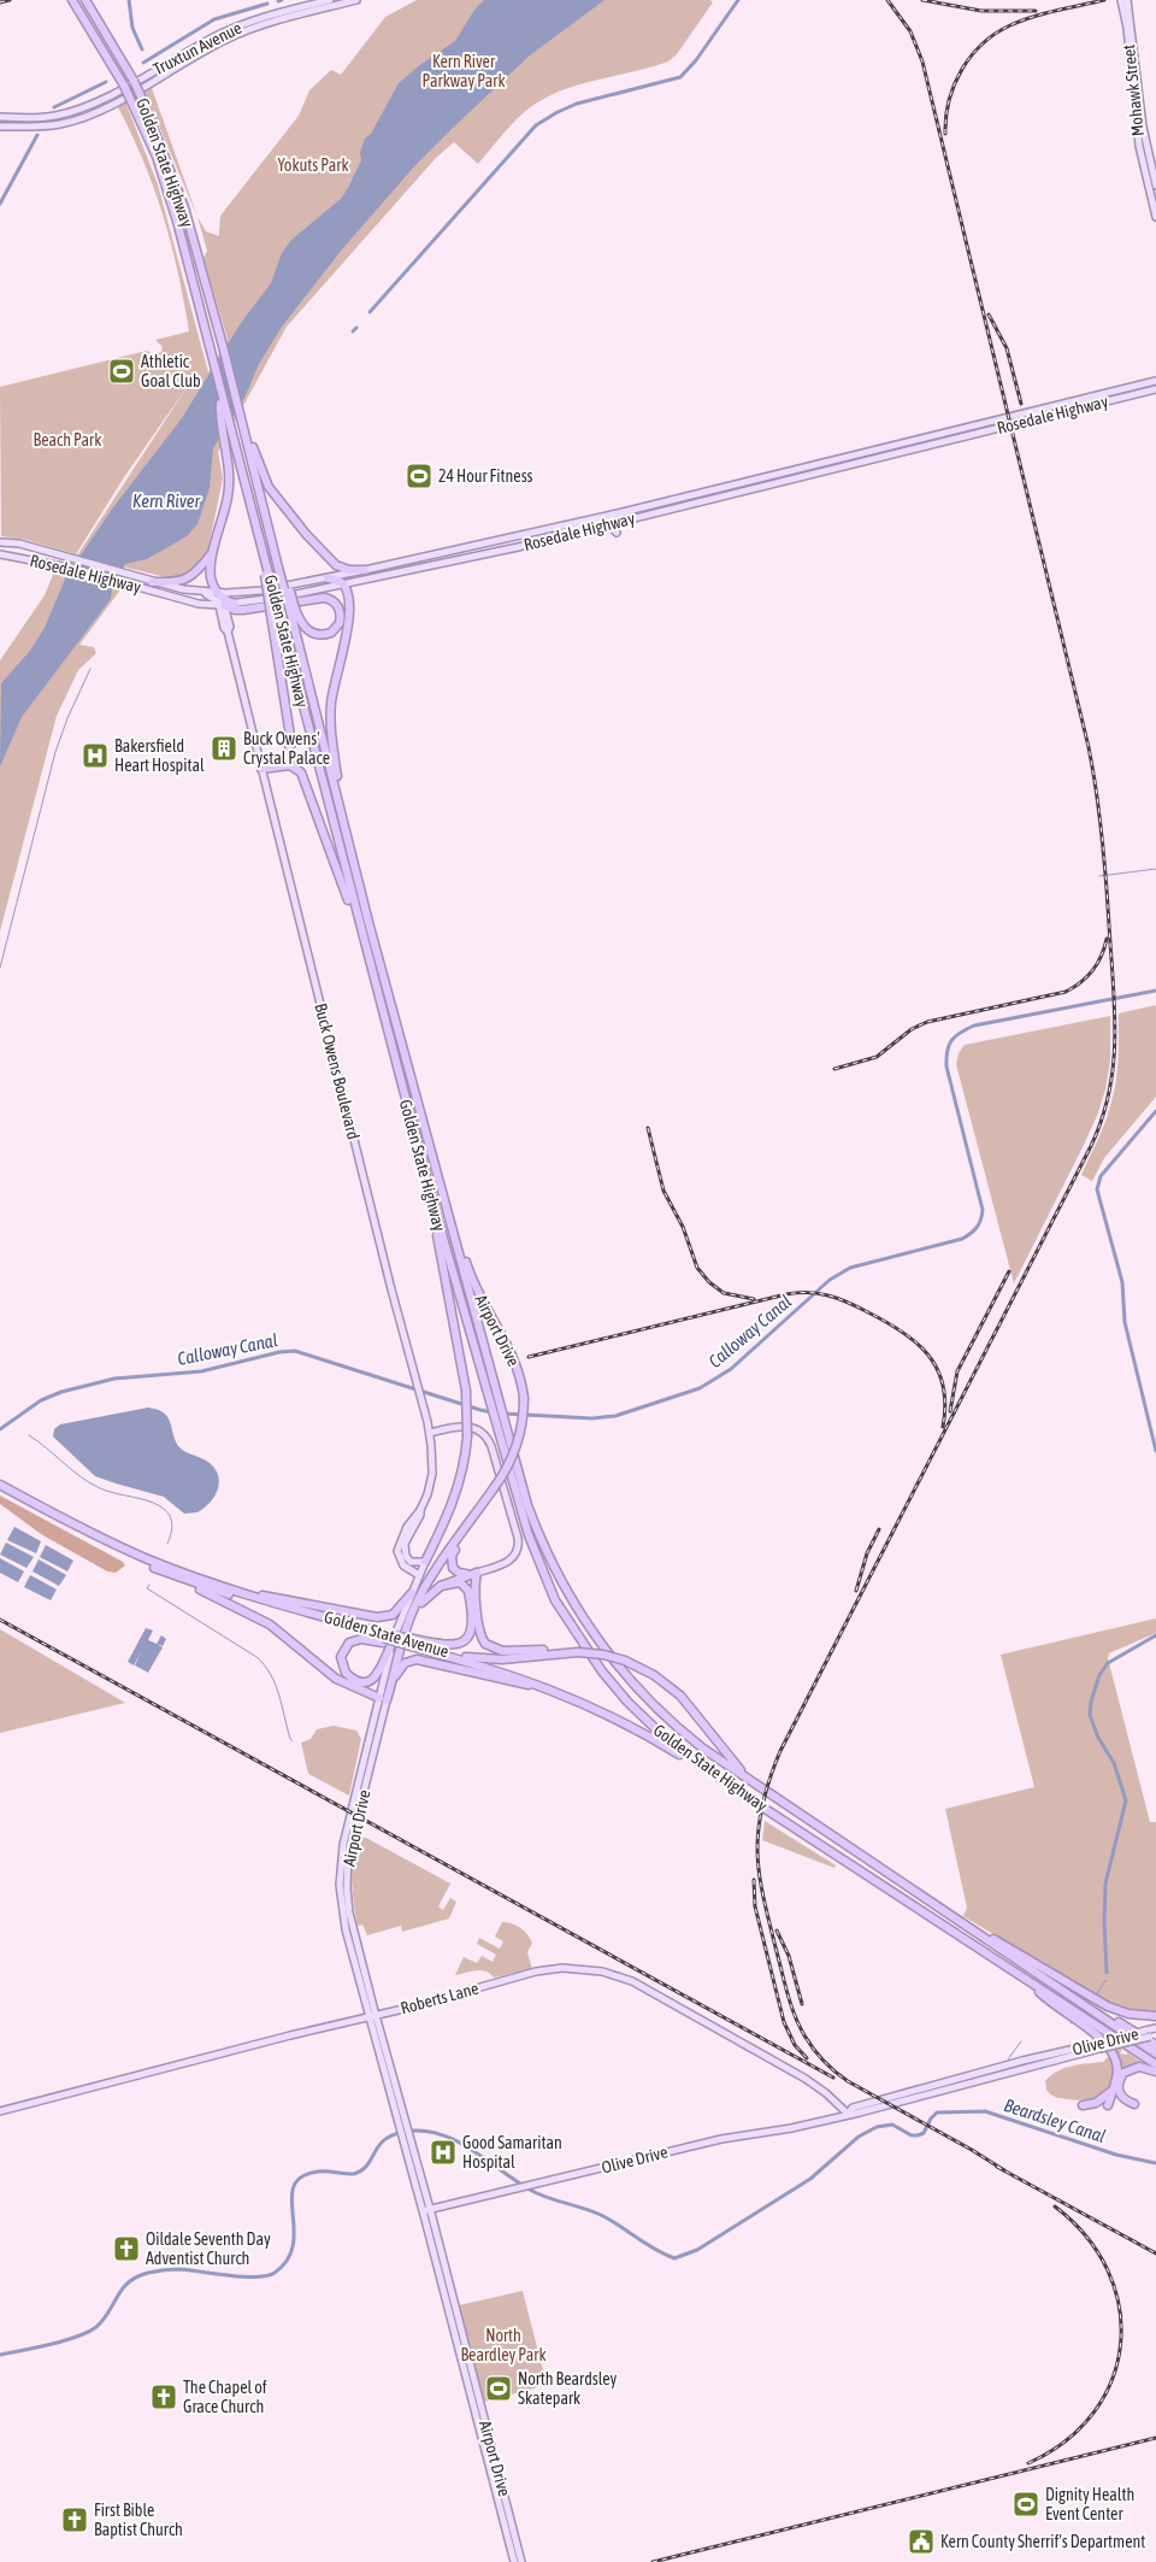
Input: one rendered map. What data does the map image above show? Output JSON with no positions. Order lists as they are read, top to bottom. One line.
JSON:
{"streets":{"highway":["Golden State Highway","Airport Drive","Golden State Avenue"],"main road":["Truxtun Avenue","Mohawk Street","Rosedale Highway","Buck Owens Boulevard","Roberts Lane","Olive Drive"]},"crossings":[["Golden State Highway","Airport Drive"],["Golden State Highway","Golden State Avenue"],["Rosedale Highway","Buck Owens Boulevard"],["Buck Owens Boulevard","Airport Drive"],["Airport Drive","Golden State Avenue"],["Airport Drive","Roberts Lane"],["Airport Drive","Olive Drive"],["Roberts Lane","Olive Drive"]],"water":["Kern River","Calloway Canal","Beardsley Canal"],"parks":["Kern River Parkway Park","Yokuts Park","Beach Park","North Beardley Park"],"places":{"sports":["Athletic Goal Club","24 Hour Fitness","North Beardsley Skatepark","Dignity Health Event Center"],"building":["Buck Owens' Crystal Palace"],"hospital":["Bakersfield Heart Hospital","Good Samaritan Hospital"],"church":["Oildale Seventh Day Adventist Church","The Chapel of Grace Church","First Bible Baptist Church"],"public building":["Kern County Sherrif's Department"]}}
